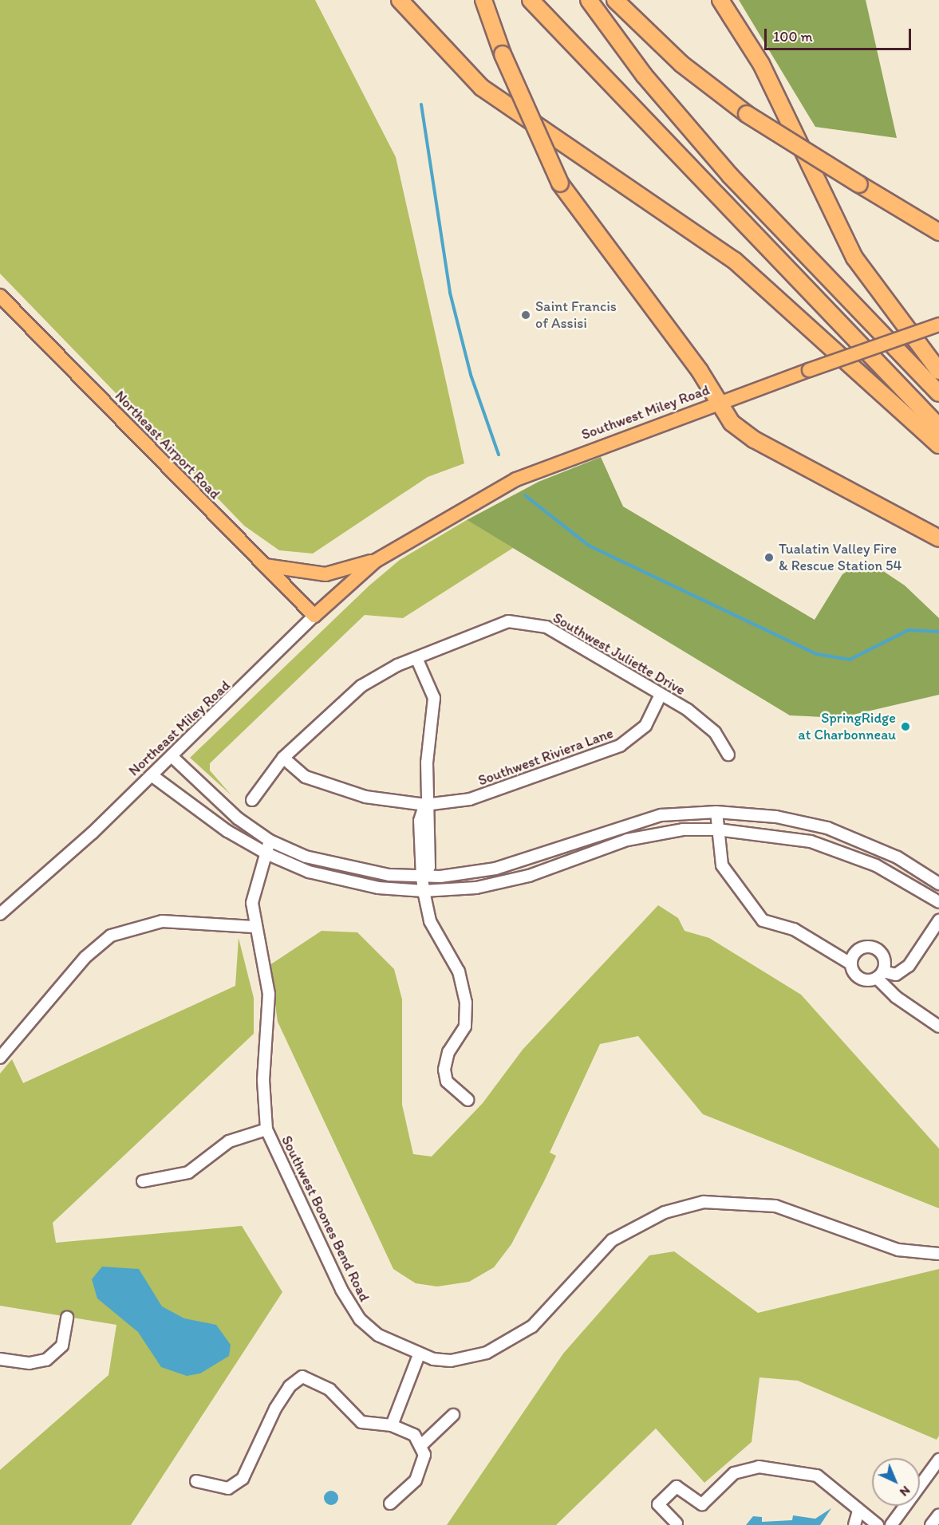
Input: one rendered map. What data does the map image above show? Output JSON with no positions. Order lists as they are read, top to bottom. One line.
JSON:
{"streets":{"main road":["Southwest Miley Road","Northeast Airport Road","Northeast Miley Road"],"street":["Southwest Juliette Drive","Southwest Riviera Lane","Southwest Boones Bend Road"]},"crossings":[["Southwest Miley Road","Northeast Miley Road"],["Northeast Airport Road","Northeast Miley Road"],["Southwest Juliette Drive","Southwest Riviera Lane"]],"places":["Saint Francis of Assisi","Tualatin Valley Fire & Rescue Station 54","SpringRidge at Charbonneau"],"scale_bar":"100 m","north":"bottom right"}
